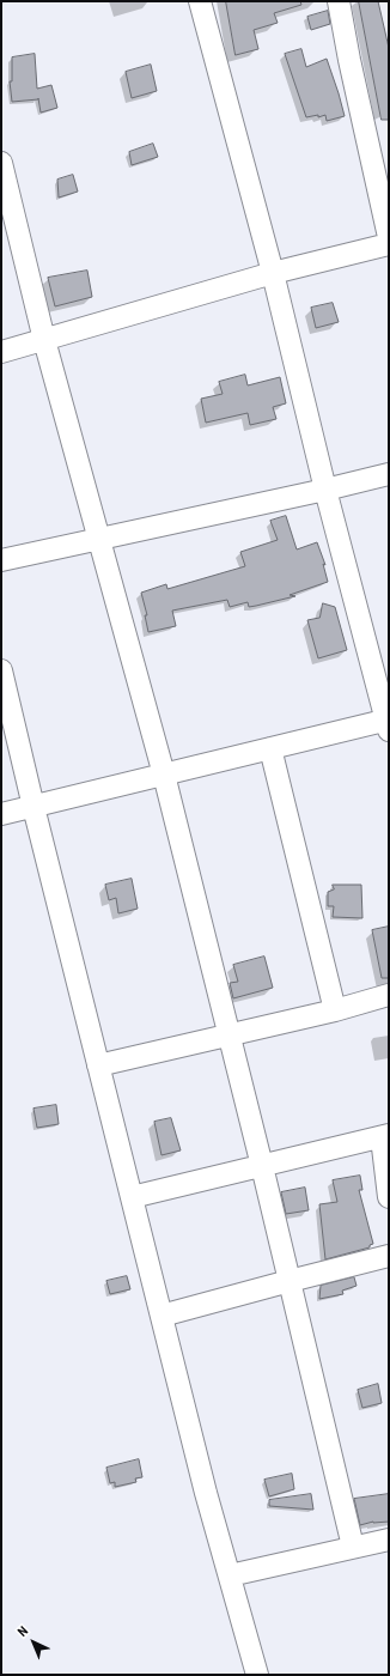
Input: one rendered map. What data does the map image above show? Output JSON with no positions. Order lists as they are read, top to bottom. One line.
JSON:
{"north":"top left"}
